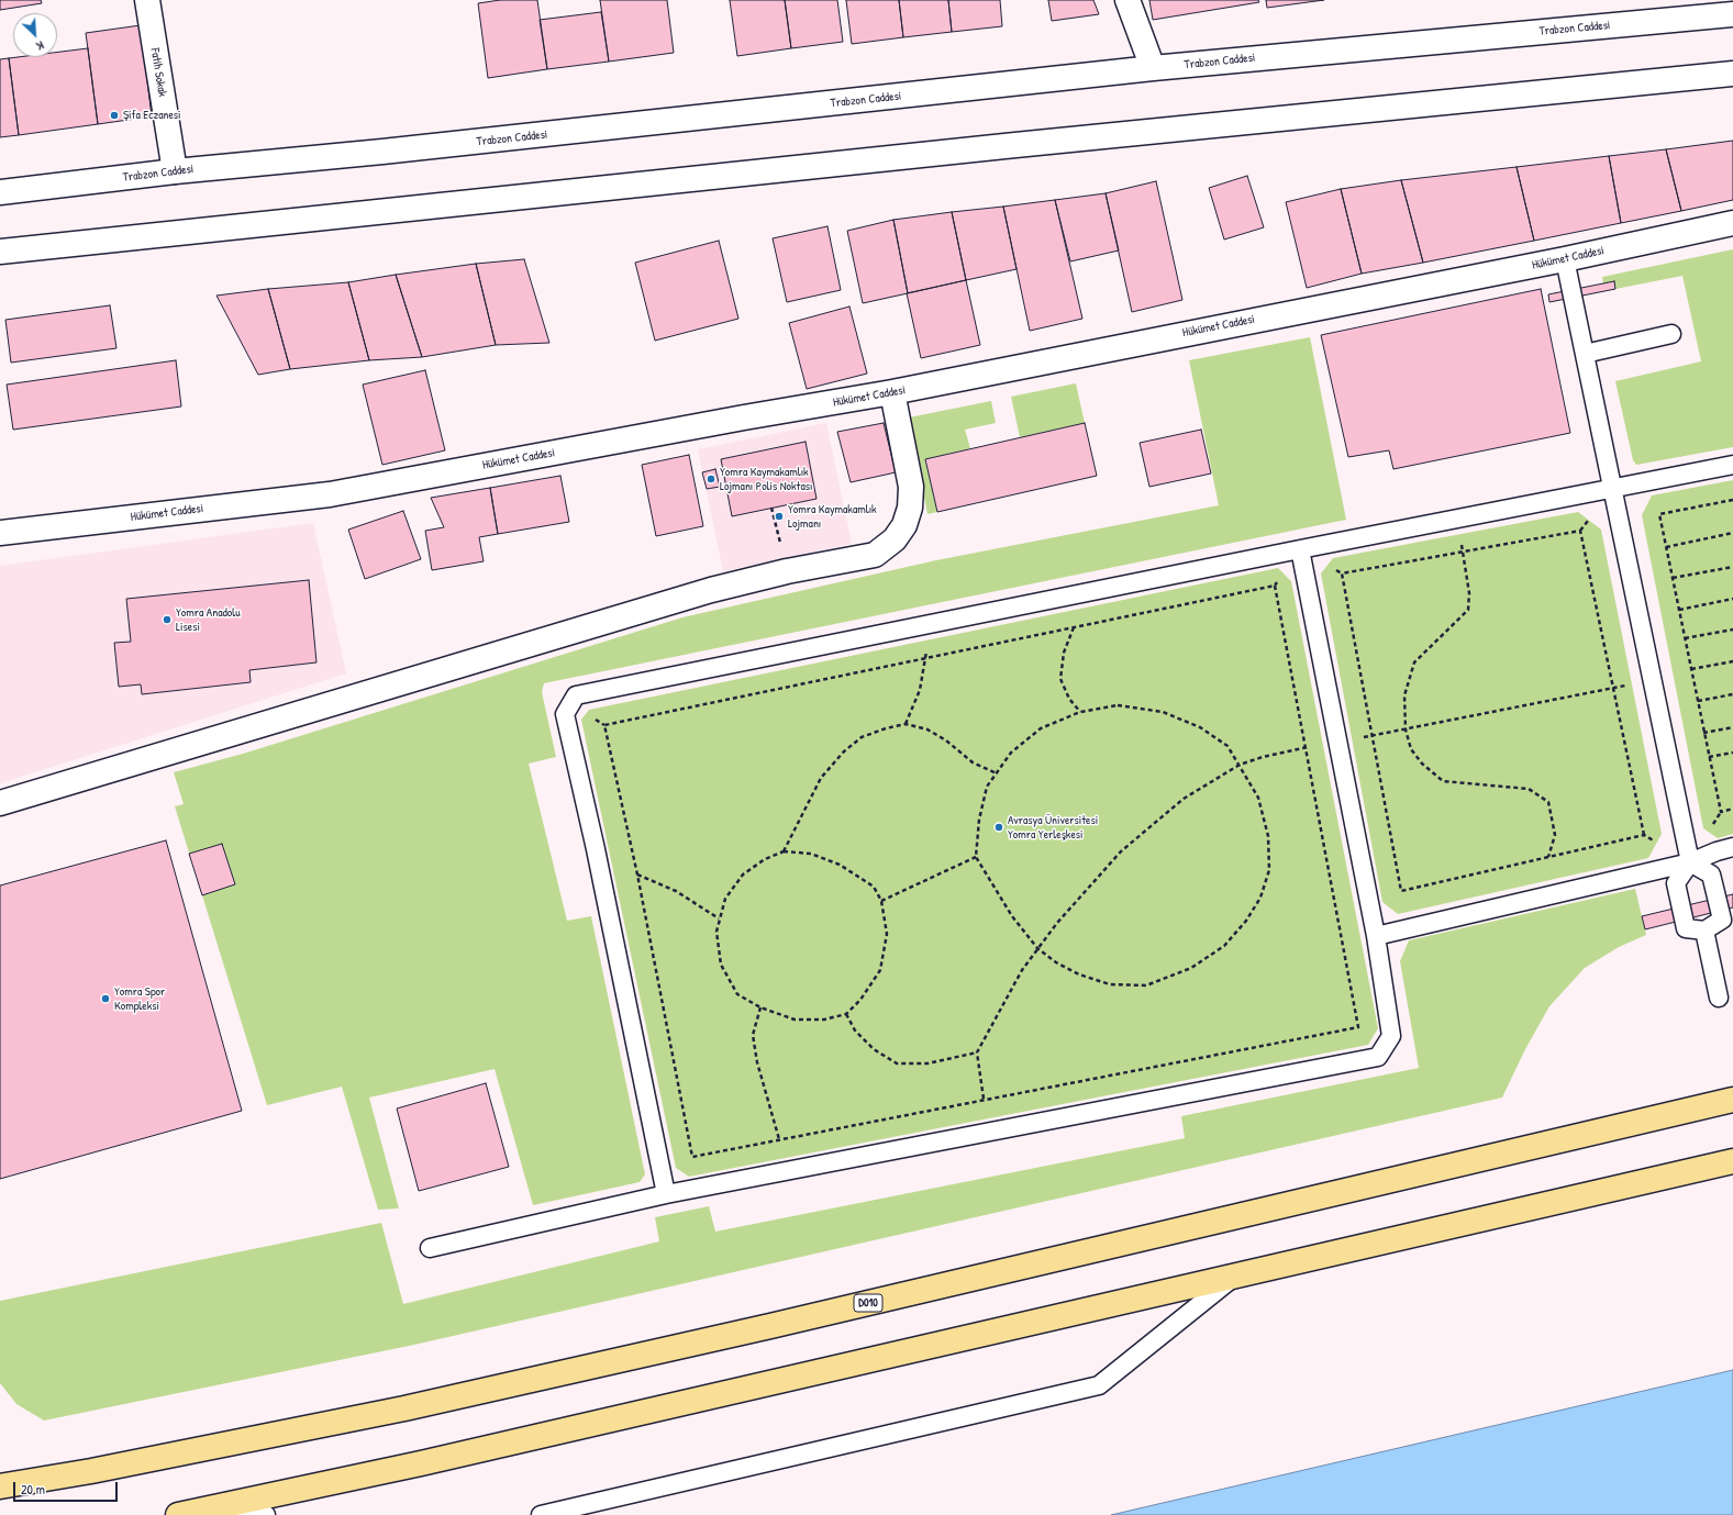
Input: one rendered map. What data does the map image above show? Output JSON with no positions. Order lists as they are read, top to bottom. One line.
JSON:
{"streets":{"highway":["D010"],"main road":["Trabzon Caddesi","Fatih Sokak","Hükümet Caddesi"]},"crossings":[["Trabzon Caddesi","Fatih Sokak"]],"places":["Şifa Eczanesi","Yomra Kaymakamlık Lojmanı Polis Noktası","Yomra Kaymakamlık Lojmanı","Yomra Anadolu Lisesi","Avrasya Üniversitesi Yomra Yerleşkesi","Yomra Spor Kompleksi"],"scale_bar":"20 m","north":"bottom right"}
